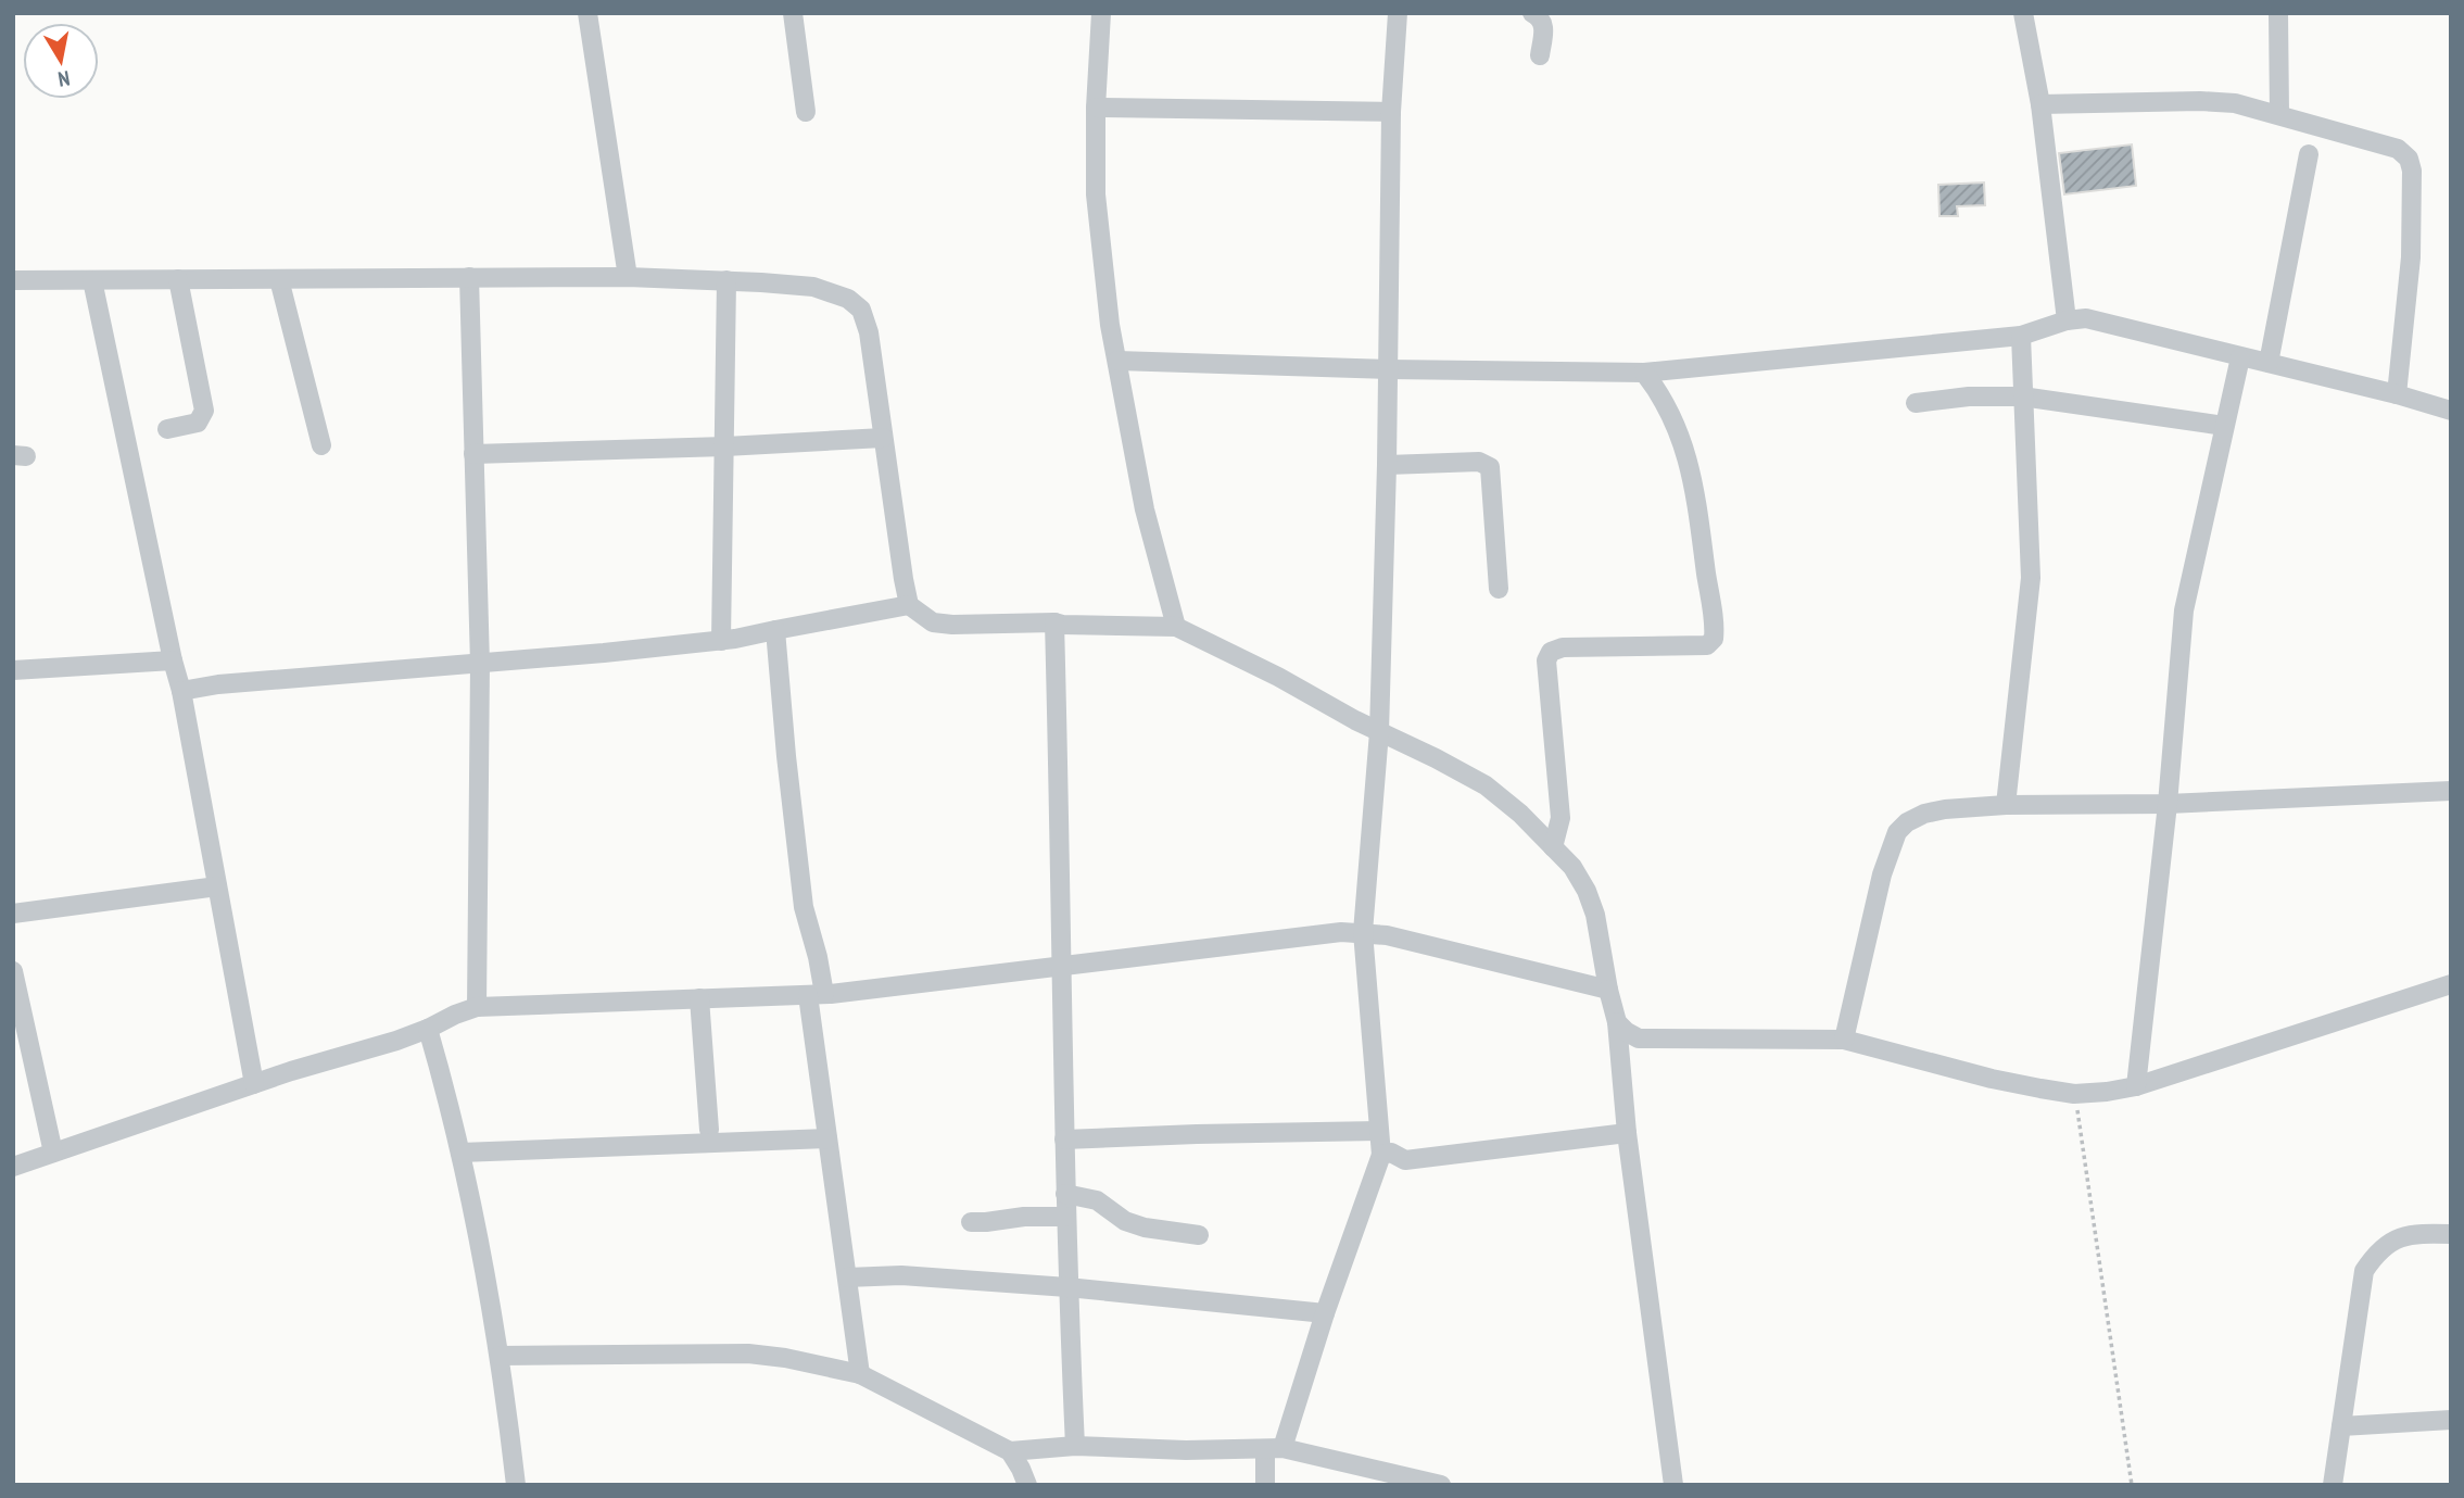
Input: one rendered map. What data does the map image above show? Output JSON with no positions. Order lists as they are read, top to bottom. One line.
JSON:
{"north":"bottom"}
